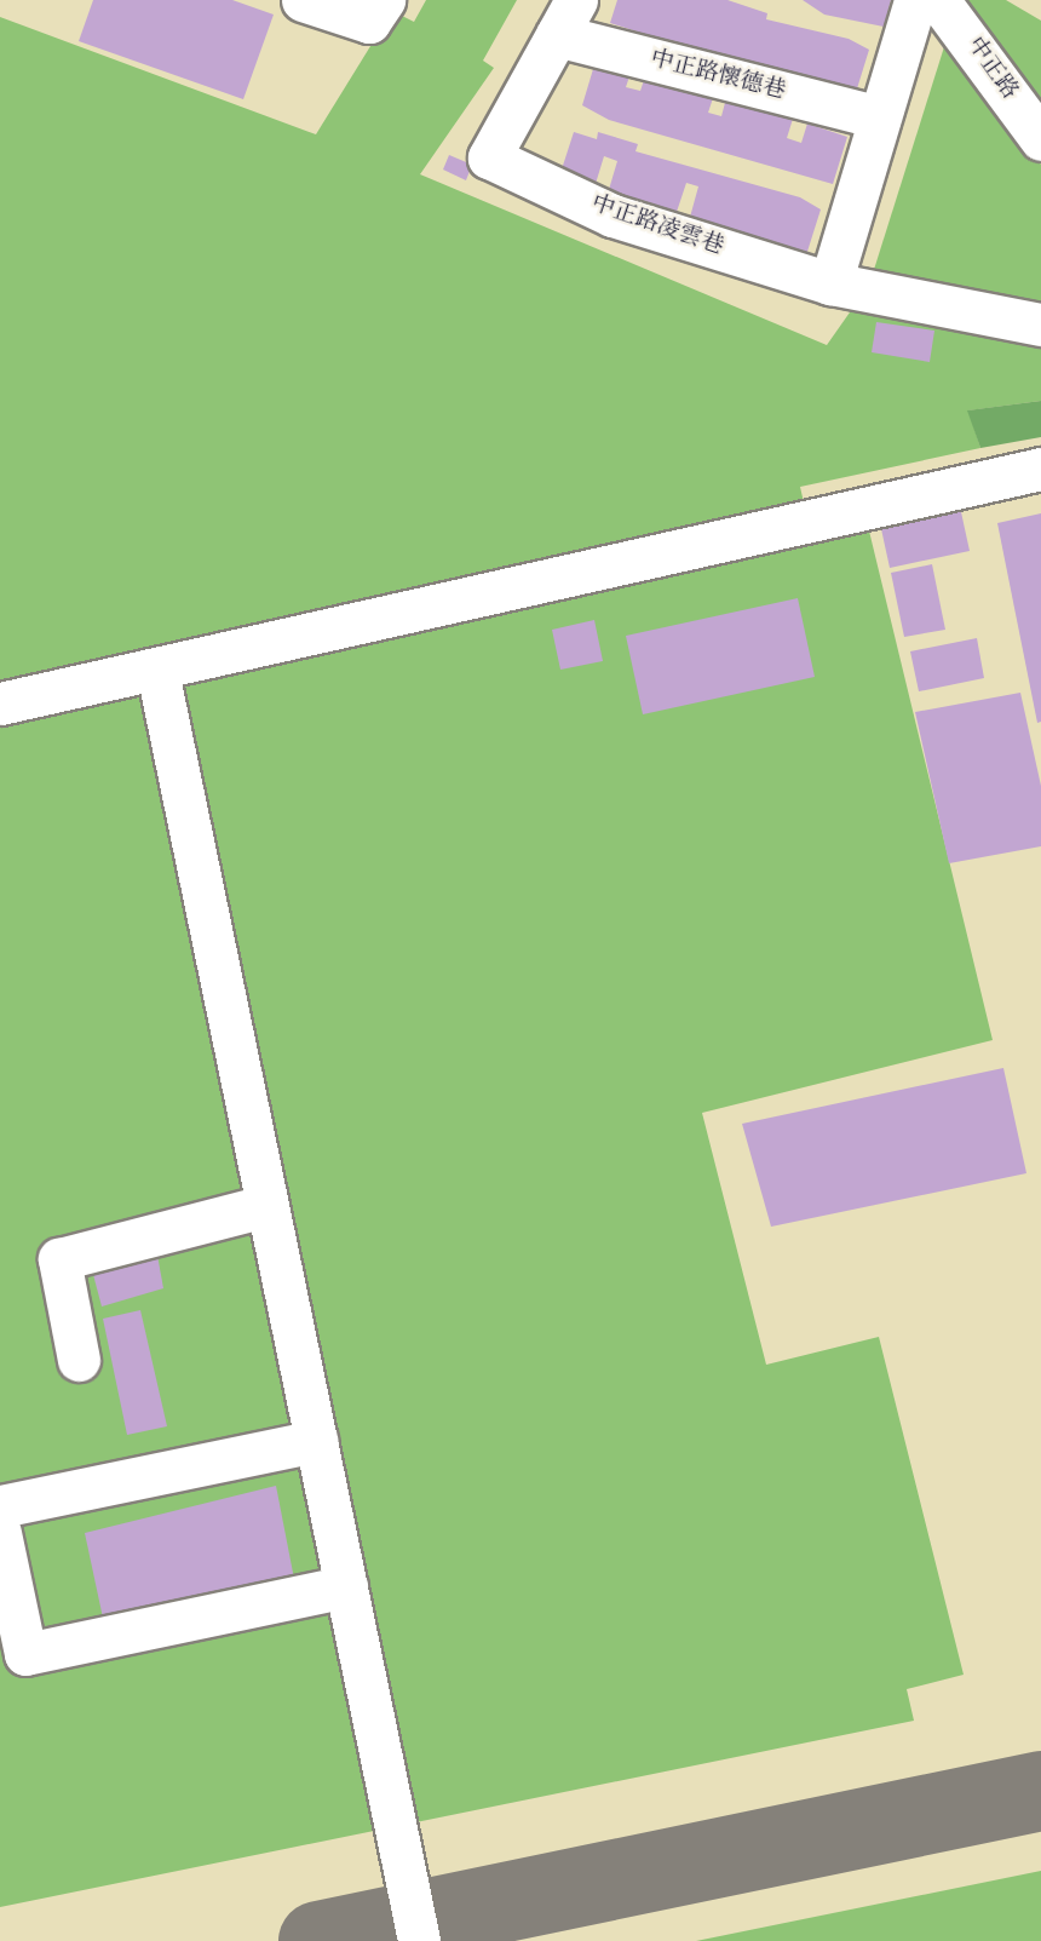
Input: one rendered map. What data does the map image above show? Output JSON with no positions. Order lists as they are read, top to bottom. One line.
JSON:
{"streets":{"lane":["中正路","中正路懷德巷","中正路凌雲巷"]},"crossings":[["中正路懷德巷","中正路凌雲巷"]]}
